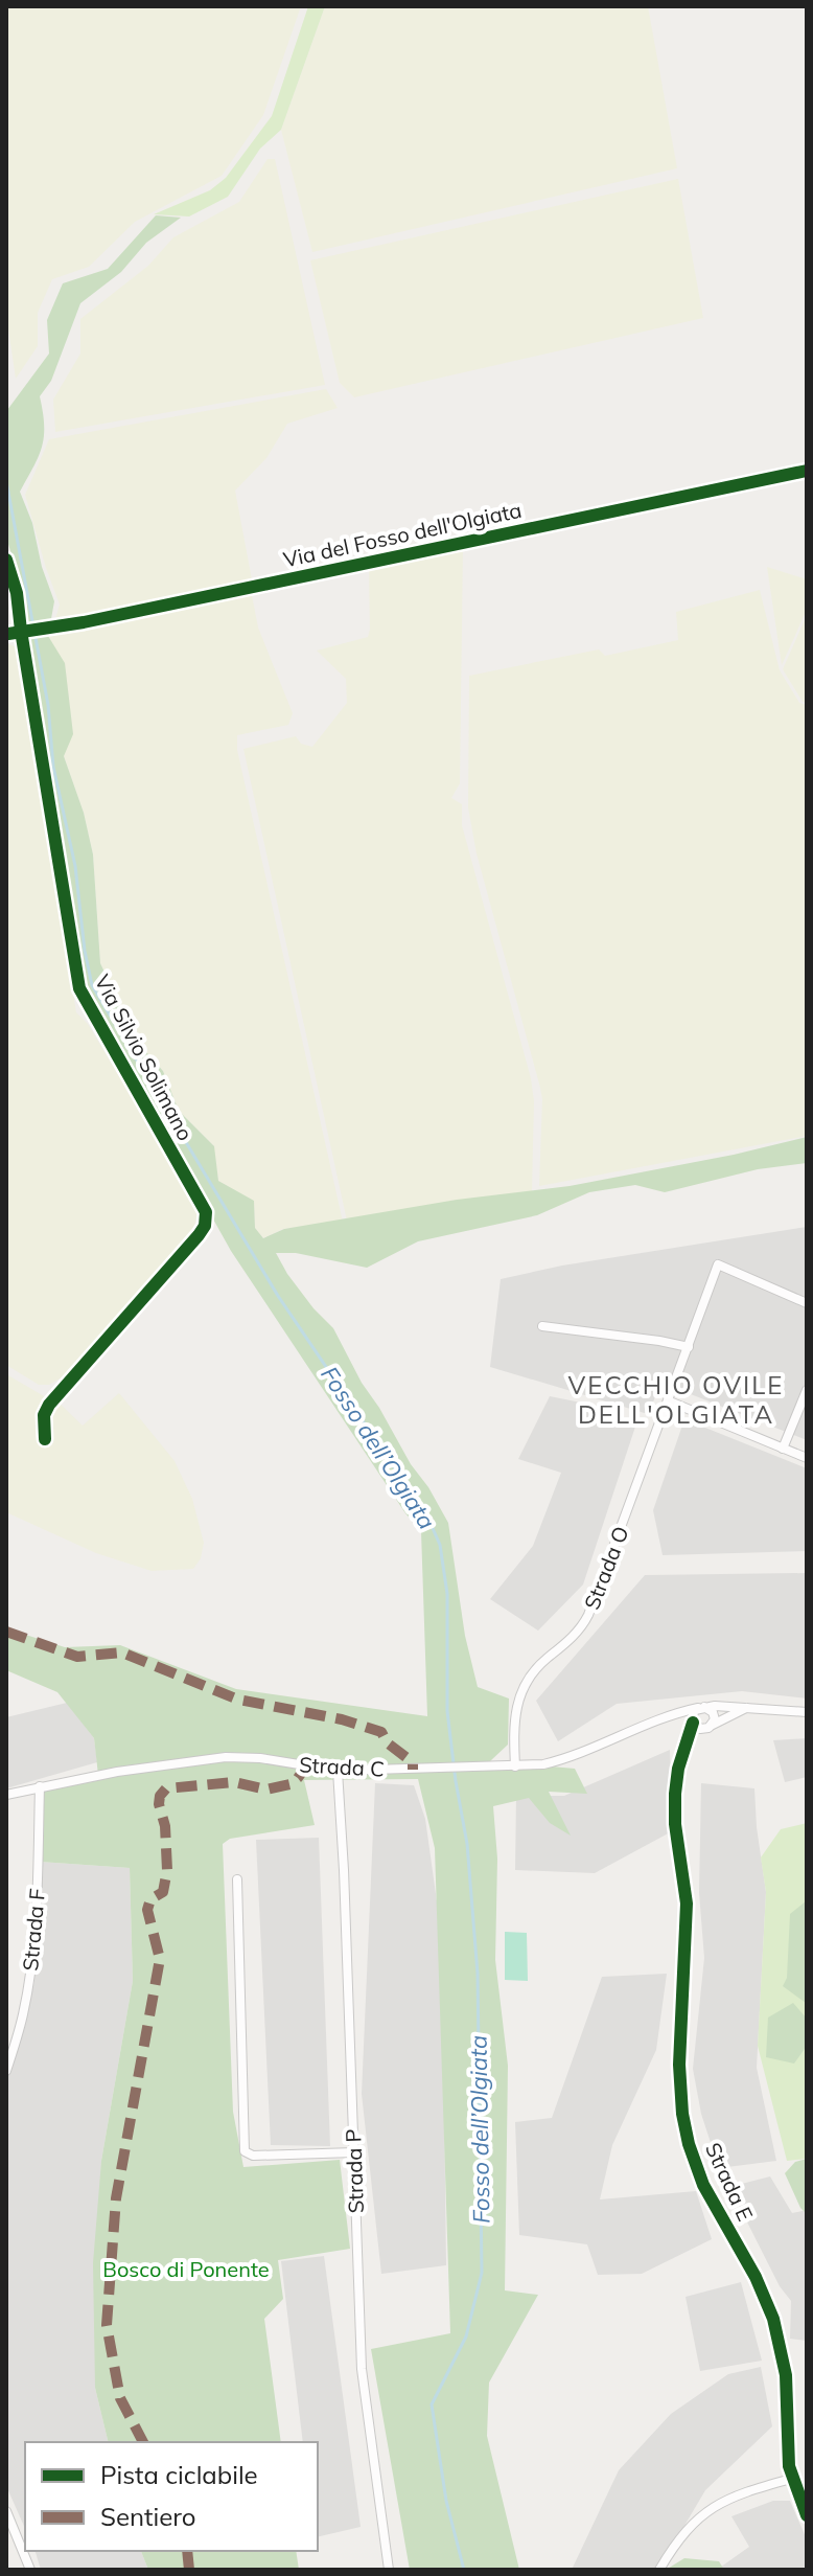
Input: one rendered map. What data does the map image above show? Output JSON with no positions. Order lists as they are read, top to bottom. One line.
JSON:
{"streets":{"street":["Via del Fosso dell'Olgiata","Via Silvio Solimano","Strada O","Strada C","Strada F","Strada P","Strada E"]},"crossings":[["Via del Fosso dell'Olgiata","Via Silvio Solimano"],["Strada O","Strada C"],["Strada C","Strada F"],["Strada C","Strada P"],["Strada C","Strada E"]],"districts":["VECCHIO OVILE DELL'OLGIATA"],"water":["Fosso dell’Olgiata"],"parks":["Bosco di Ponente"],"legend":["Pista ciclabile","Sentiero"]}
